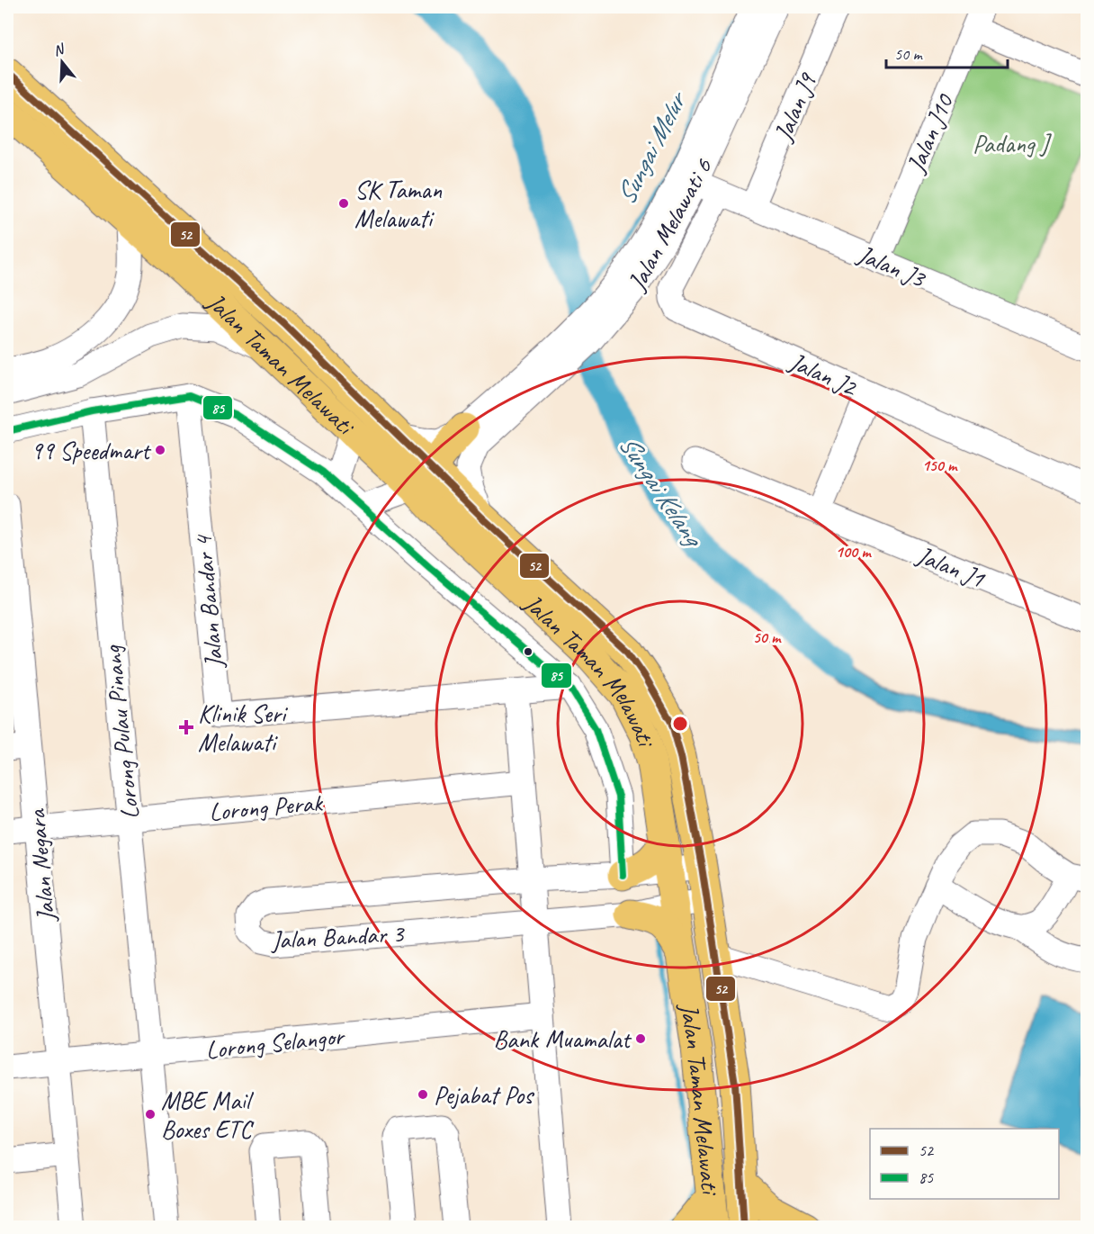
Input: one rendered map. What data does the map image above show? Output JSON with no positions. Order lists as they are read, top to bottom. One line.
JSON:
{"streets":{"main road":["Jalan Taman Melawati"],"street":["Jalan J9","Jalan J10","Jalan Melawati 6","Jalan J3","Jalan J2","Jalan J1","Jalan Bandar 4","Lorong Pulau Pinang","Lorong Perak","Jalan Negara","Jalan Bandar 3","Lorong Selangor"]},"crossings":[["Jalan J9","Jalan J3"],["Jalan J10","Jalan J3"],["Jalan Melawati 6","Jalan J3"],["Jalan Melawati 6","Jalan Taman Melawati"],["Jalan J3","Jalan J2"],["Jalan Taman Melawati","Jalan Bandar 3"],["Lorong Pulau Pinang","Lorong Perak"],["Lorong Pulau Pinang","Lorong Selangor"],["Lorong Perak","Jalan Negara"],["Jalan Negara","Lorong Selangor"]],"water":["Sungai Melur","Sungai Kelang"],"parks":["Padang J"],"places":{"other":["SK Taman Melawati","99 Speedmart","Bank Muamalat","Pejabat Pos","MBE Mail Boxes ETC"],"health":["Klinik Seri Melawati"]},"lines":["transit line 52","transit line 85"],"legend":["52","85"],"scale_bar":"50 m","north":"top","rings":["150 m","100 m","50 m"]}
